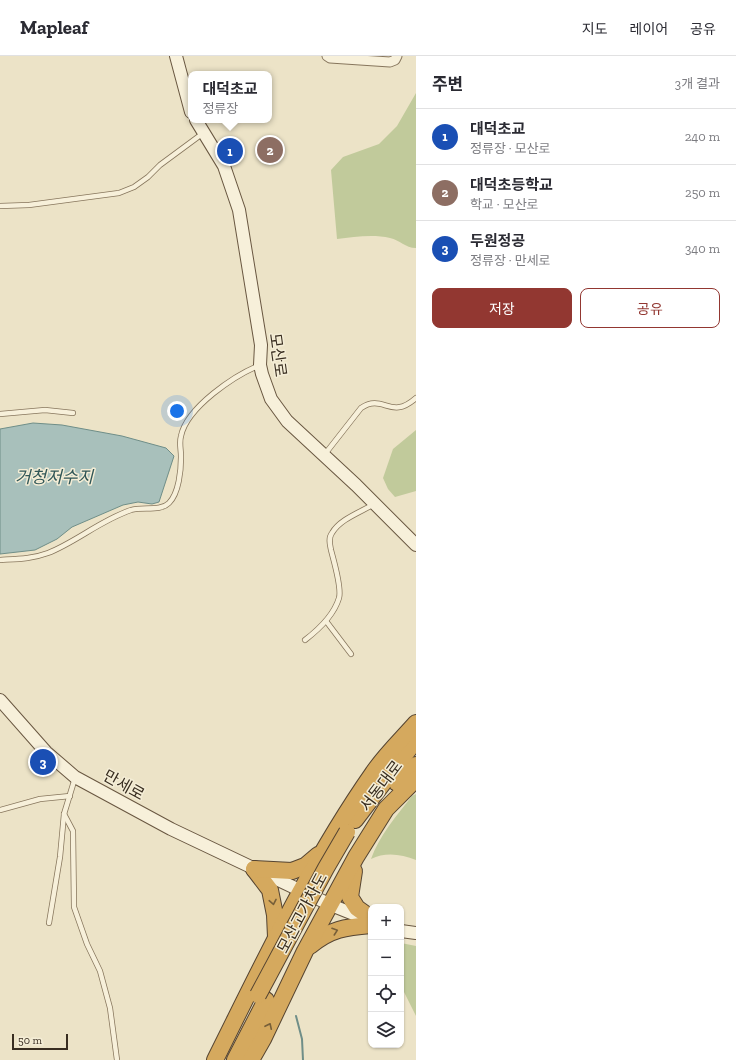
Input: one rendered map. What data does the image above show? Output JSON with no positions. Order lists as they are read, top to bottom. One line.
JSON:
{"streets":{"highway":["서동대로","모산고가차도"],"street":["모산로","만세로"]},"crossings":[["서동대로","모산고가차도"]],"water":["거청저수지"],"scale_bar":"50 m","page":{"header":"Mapleaf","nav":["지도","레이어","공유"],"heading":["주변","3개 결과"],"popup":["대덕초교","정류장"],"list":[{"mark":"1","name":"대덕초교","note":"정류장 · 모산로","value":"240 m"},{"mark":"2","name":"대덕초등학교","note":"학교 · 모산로","value":"250 m"},{"mark":"3","name":"두원정공","note":"정류장 · 만세로","value":"340 m"}],"pins":["2","1","3"],"buttons":["저장","공유"],"map_buttons":["+","−"],"scale":"50 m"}}
